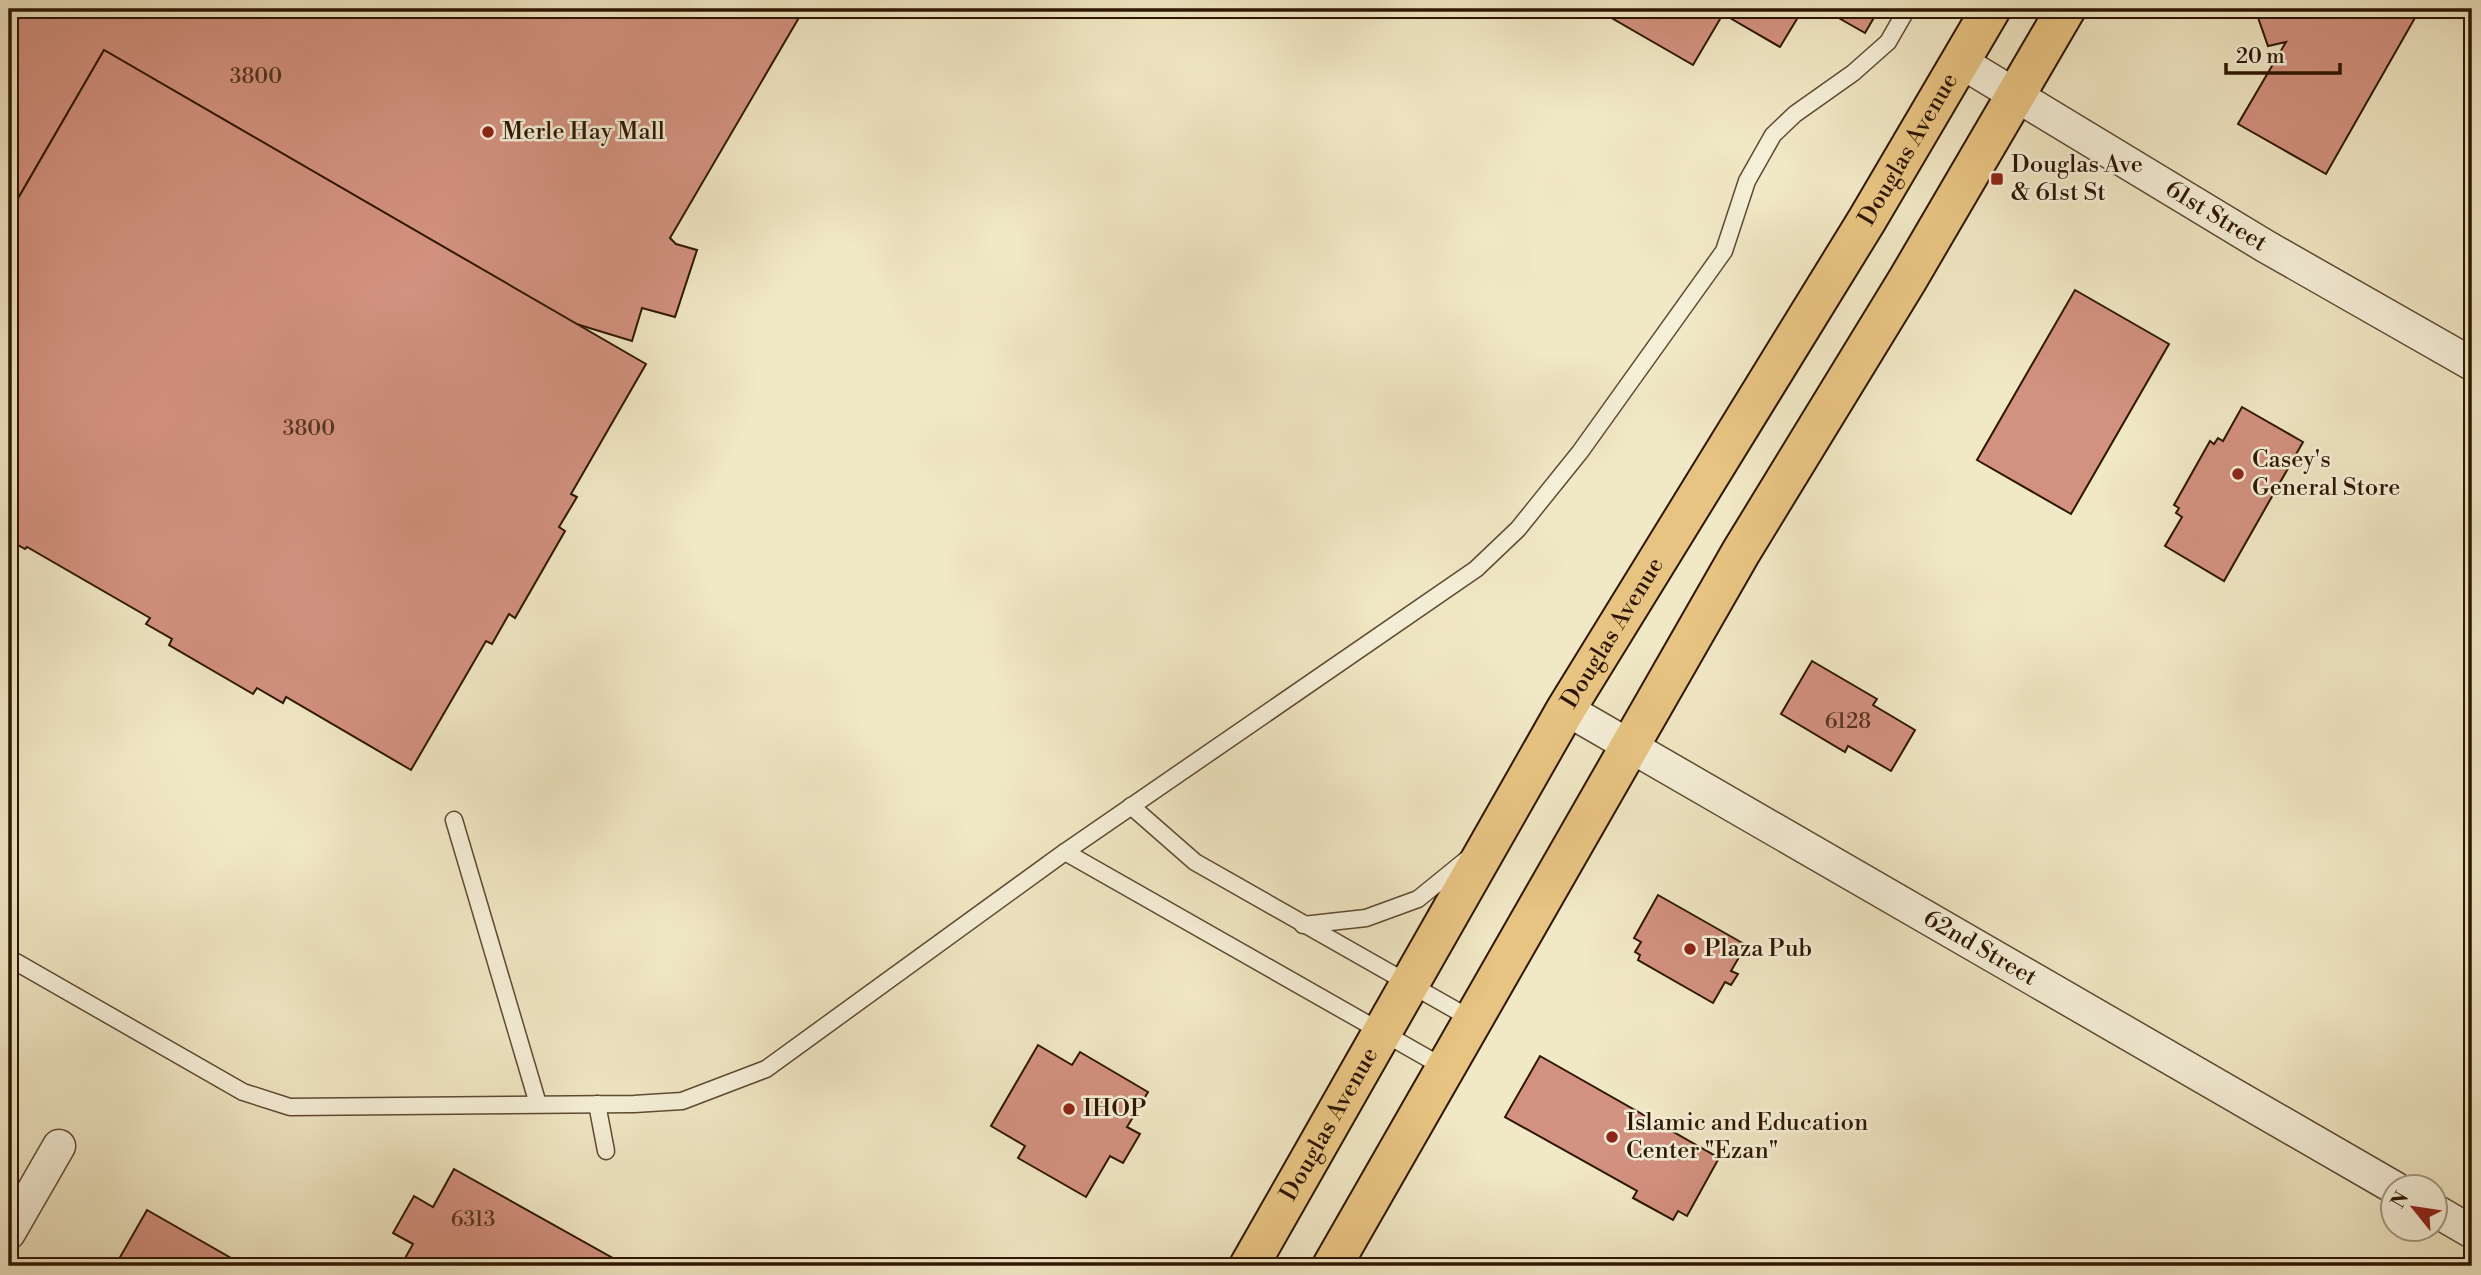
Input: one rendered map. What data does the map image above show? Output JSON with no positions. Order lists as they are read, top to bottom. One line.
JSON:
{"streets":{"main road":["Douglas Avenue"],"street":["61st Street","62nd Street"]},"crossings":[["Douglas Avenue","61st Street"],["Douglas Avenue","62nd Street"]],"places":{"other":["Merle Hay Mall","Casey's General Store","Plaza Pub","IHOP","Islamic and Education Center \"Ezan\""],"transit":["Douglas Ave & 61st St"]},"house_numbers":["3800","3800","6128","6313"],"scale_bar":"20 m","north":"top left"}
